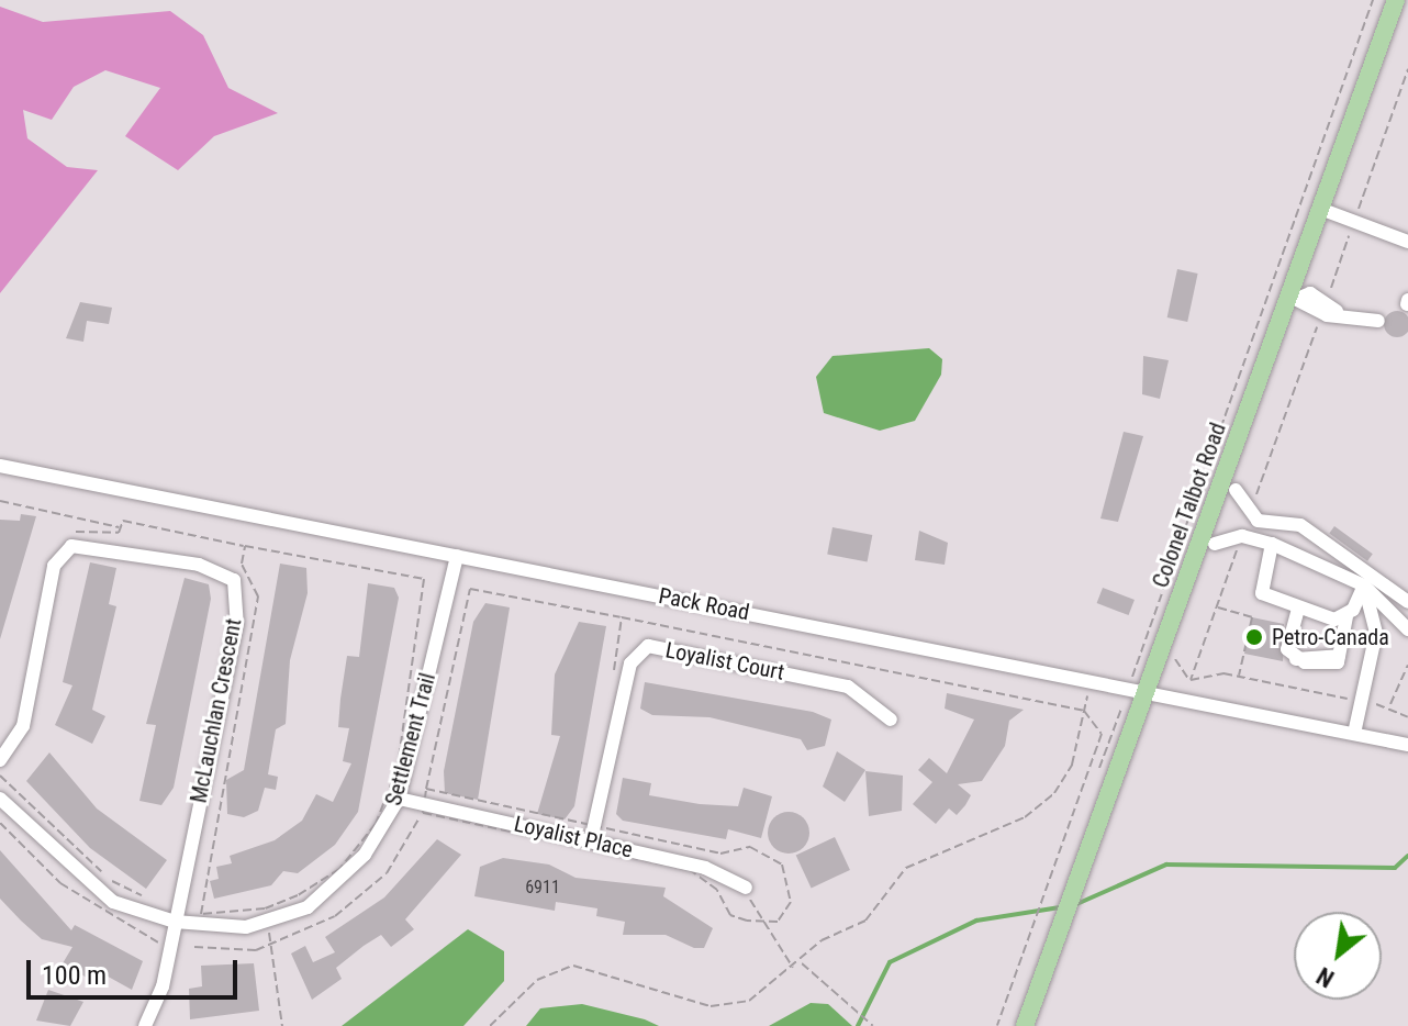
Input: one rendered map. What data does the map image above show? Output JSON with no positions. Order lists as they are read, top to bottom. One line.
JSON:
{"streets":{"main road":["Colonel Talbot Road"],"street":["Pack Road","Loyalist Court","McLauchlan Crescent","Settlement Trail","Loyalist Place"]},"crossings":[["Colonel Talbot Road","Pack Road"],["Pack Road","Settlement Trail"],["Loyalist Court","Loyalist Place"],["McLauchlan Crescent","Settlement Trail"],["Settlement Trail","Loyalist Place"]],"places":["Petro-Canada"],"house_numbers":["6911"],"scale_bar":"100 m","north":"bottom left"}
